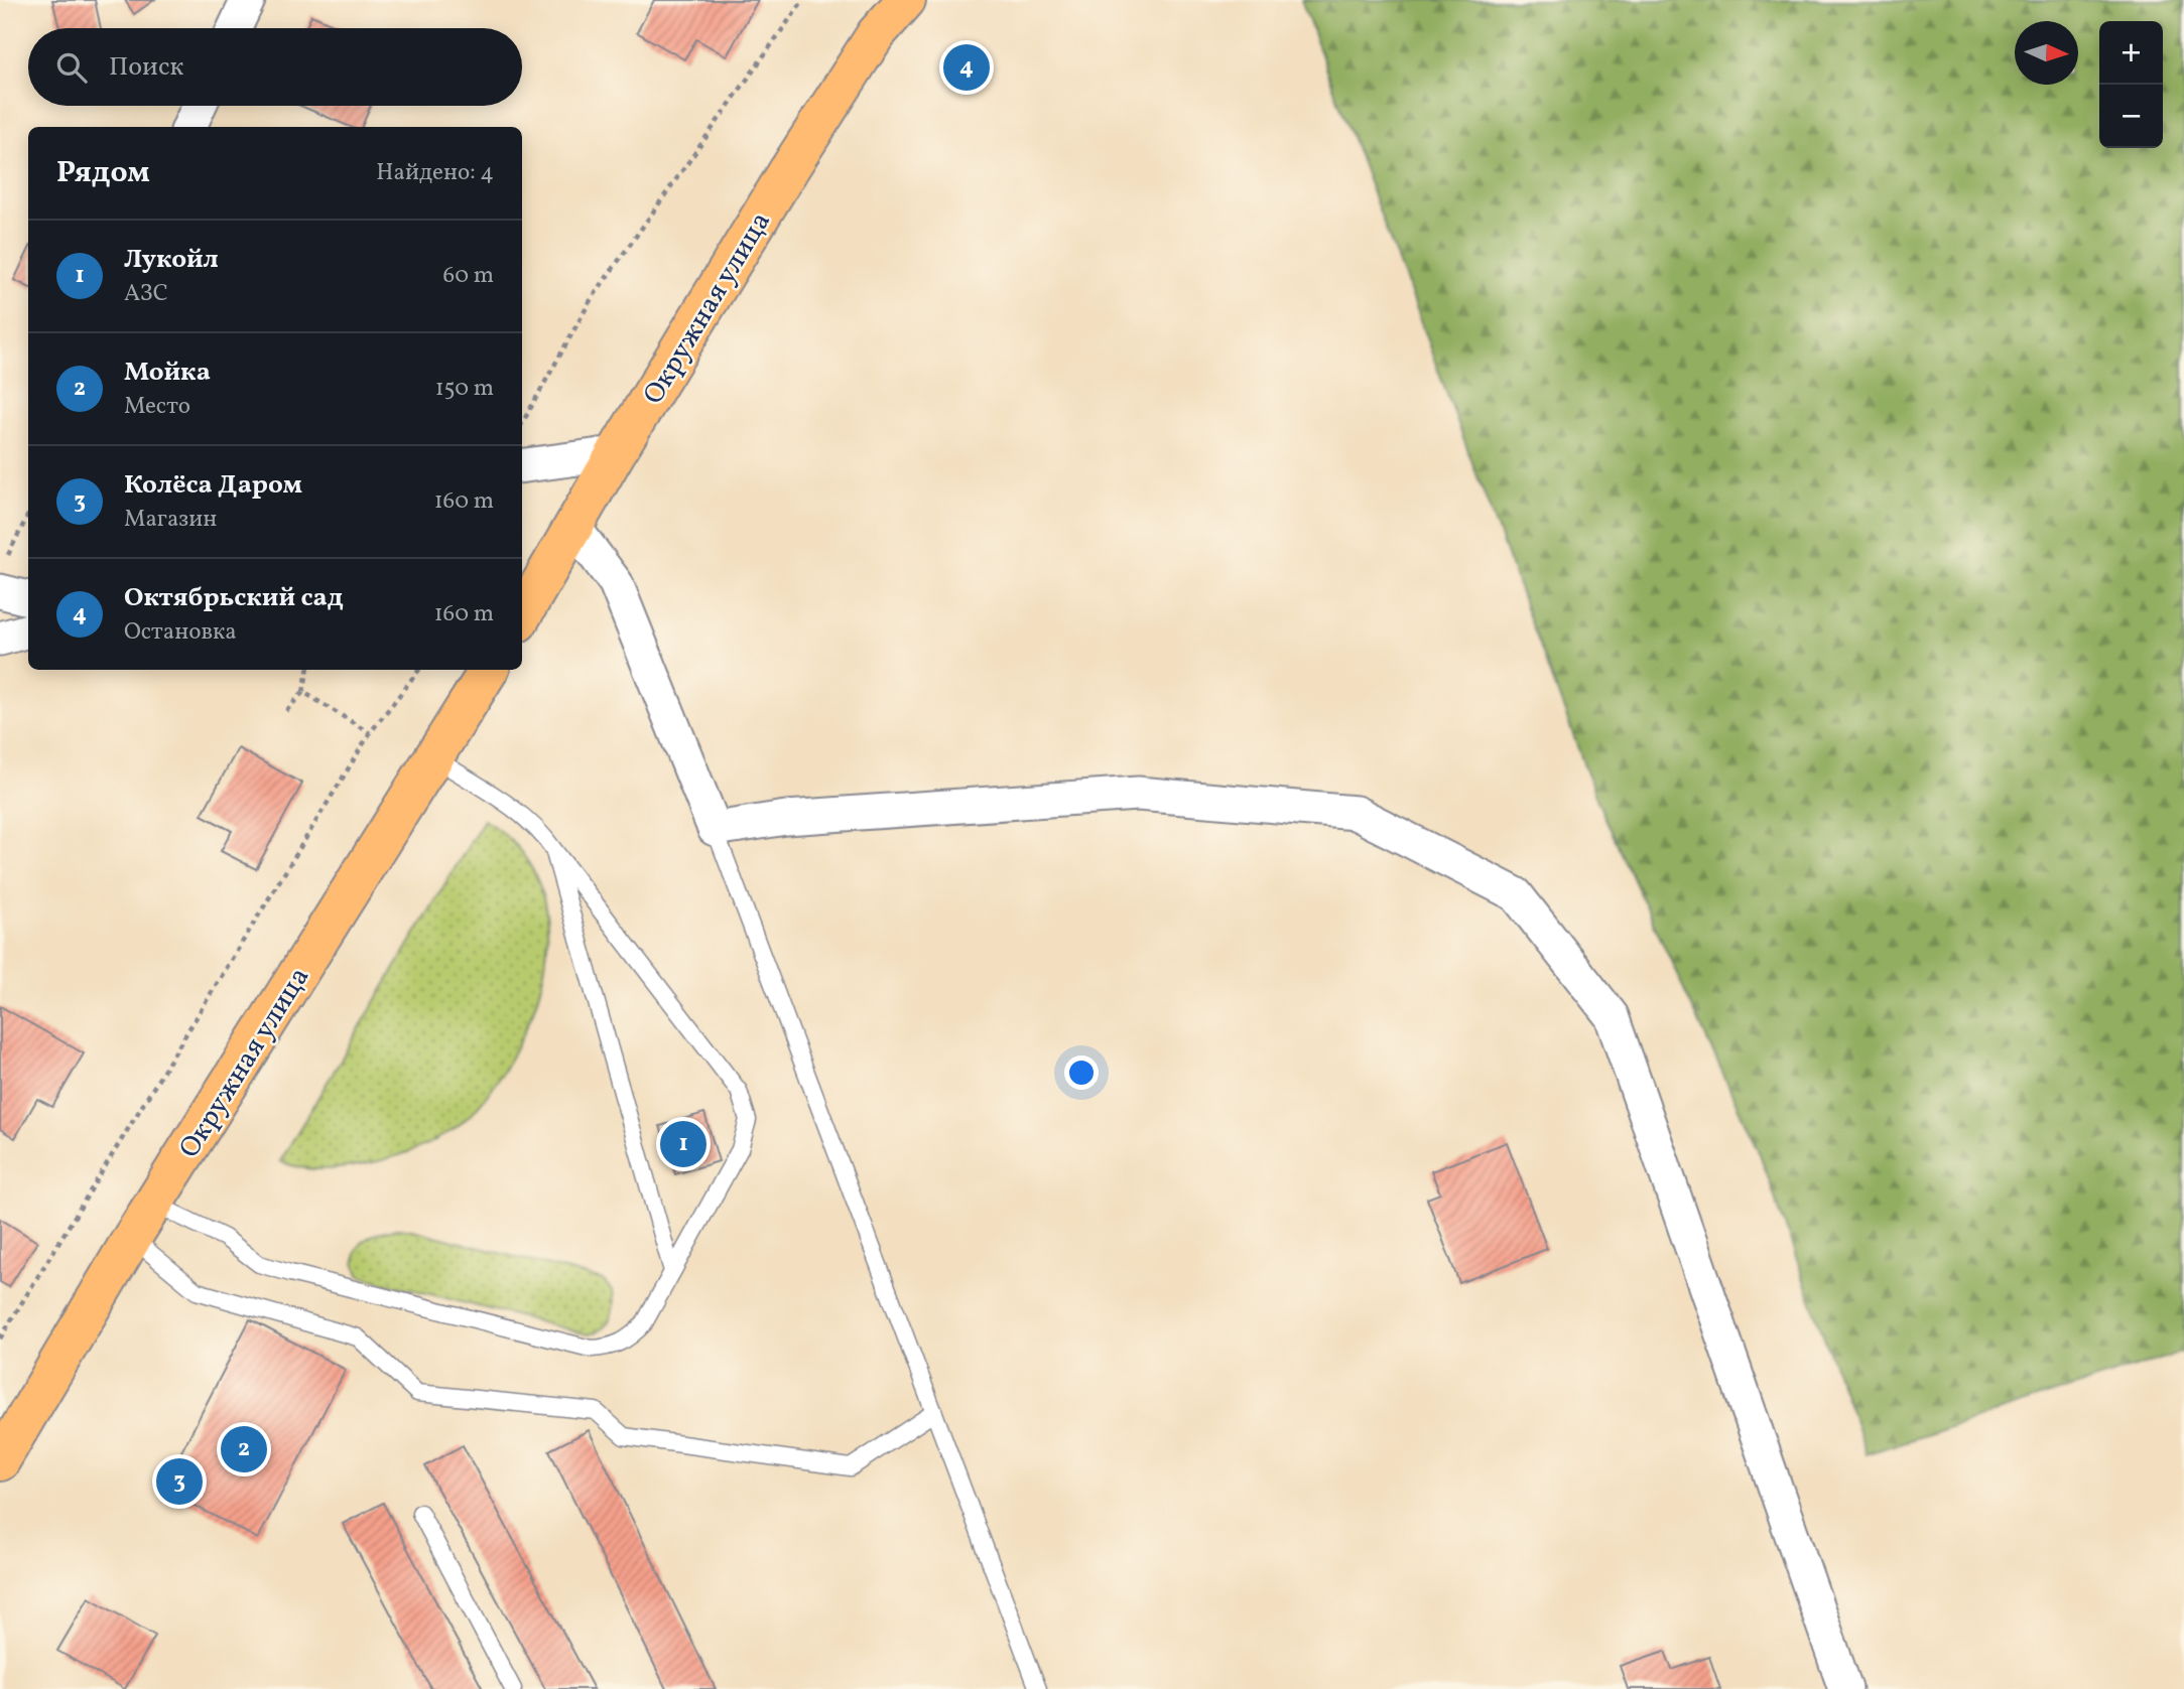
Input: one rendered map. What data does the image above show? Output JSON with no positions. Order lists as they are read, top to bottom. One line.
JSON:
{"streets":{"main road":["Окружная улица"]},"north":"right","page":{"map_buttons":["+","−"],"search":"Поиск","pins":["4","1","2","3"],"heading":["Рядом","Найдено: 4"],"list":[{"mark":"1","name":"Лукойл","note":"АЗС","value":"60 m"},{"mark":"2","name":"Мойка","note":"Место","value":"150 m"},{"mark":"3","name":"Колёса Даром","note":"Магазин","value":"160 m"},{"mark":"4","name":"Октябрьский сад","note":"Остановка","value":"160 m"}]}}
